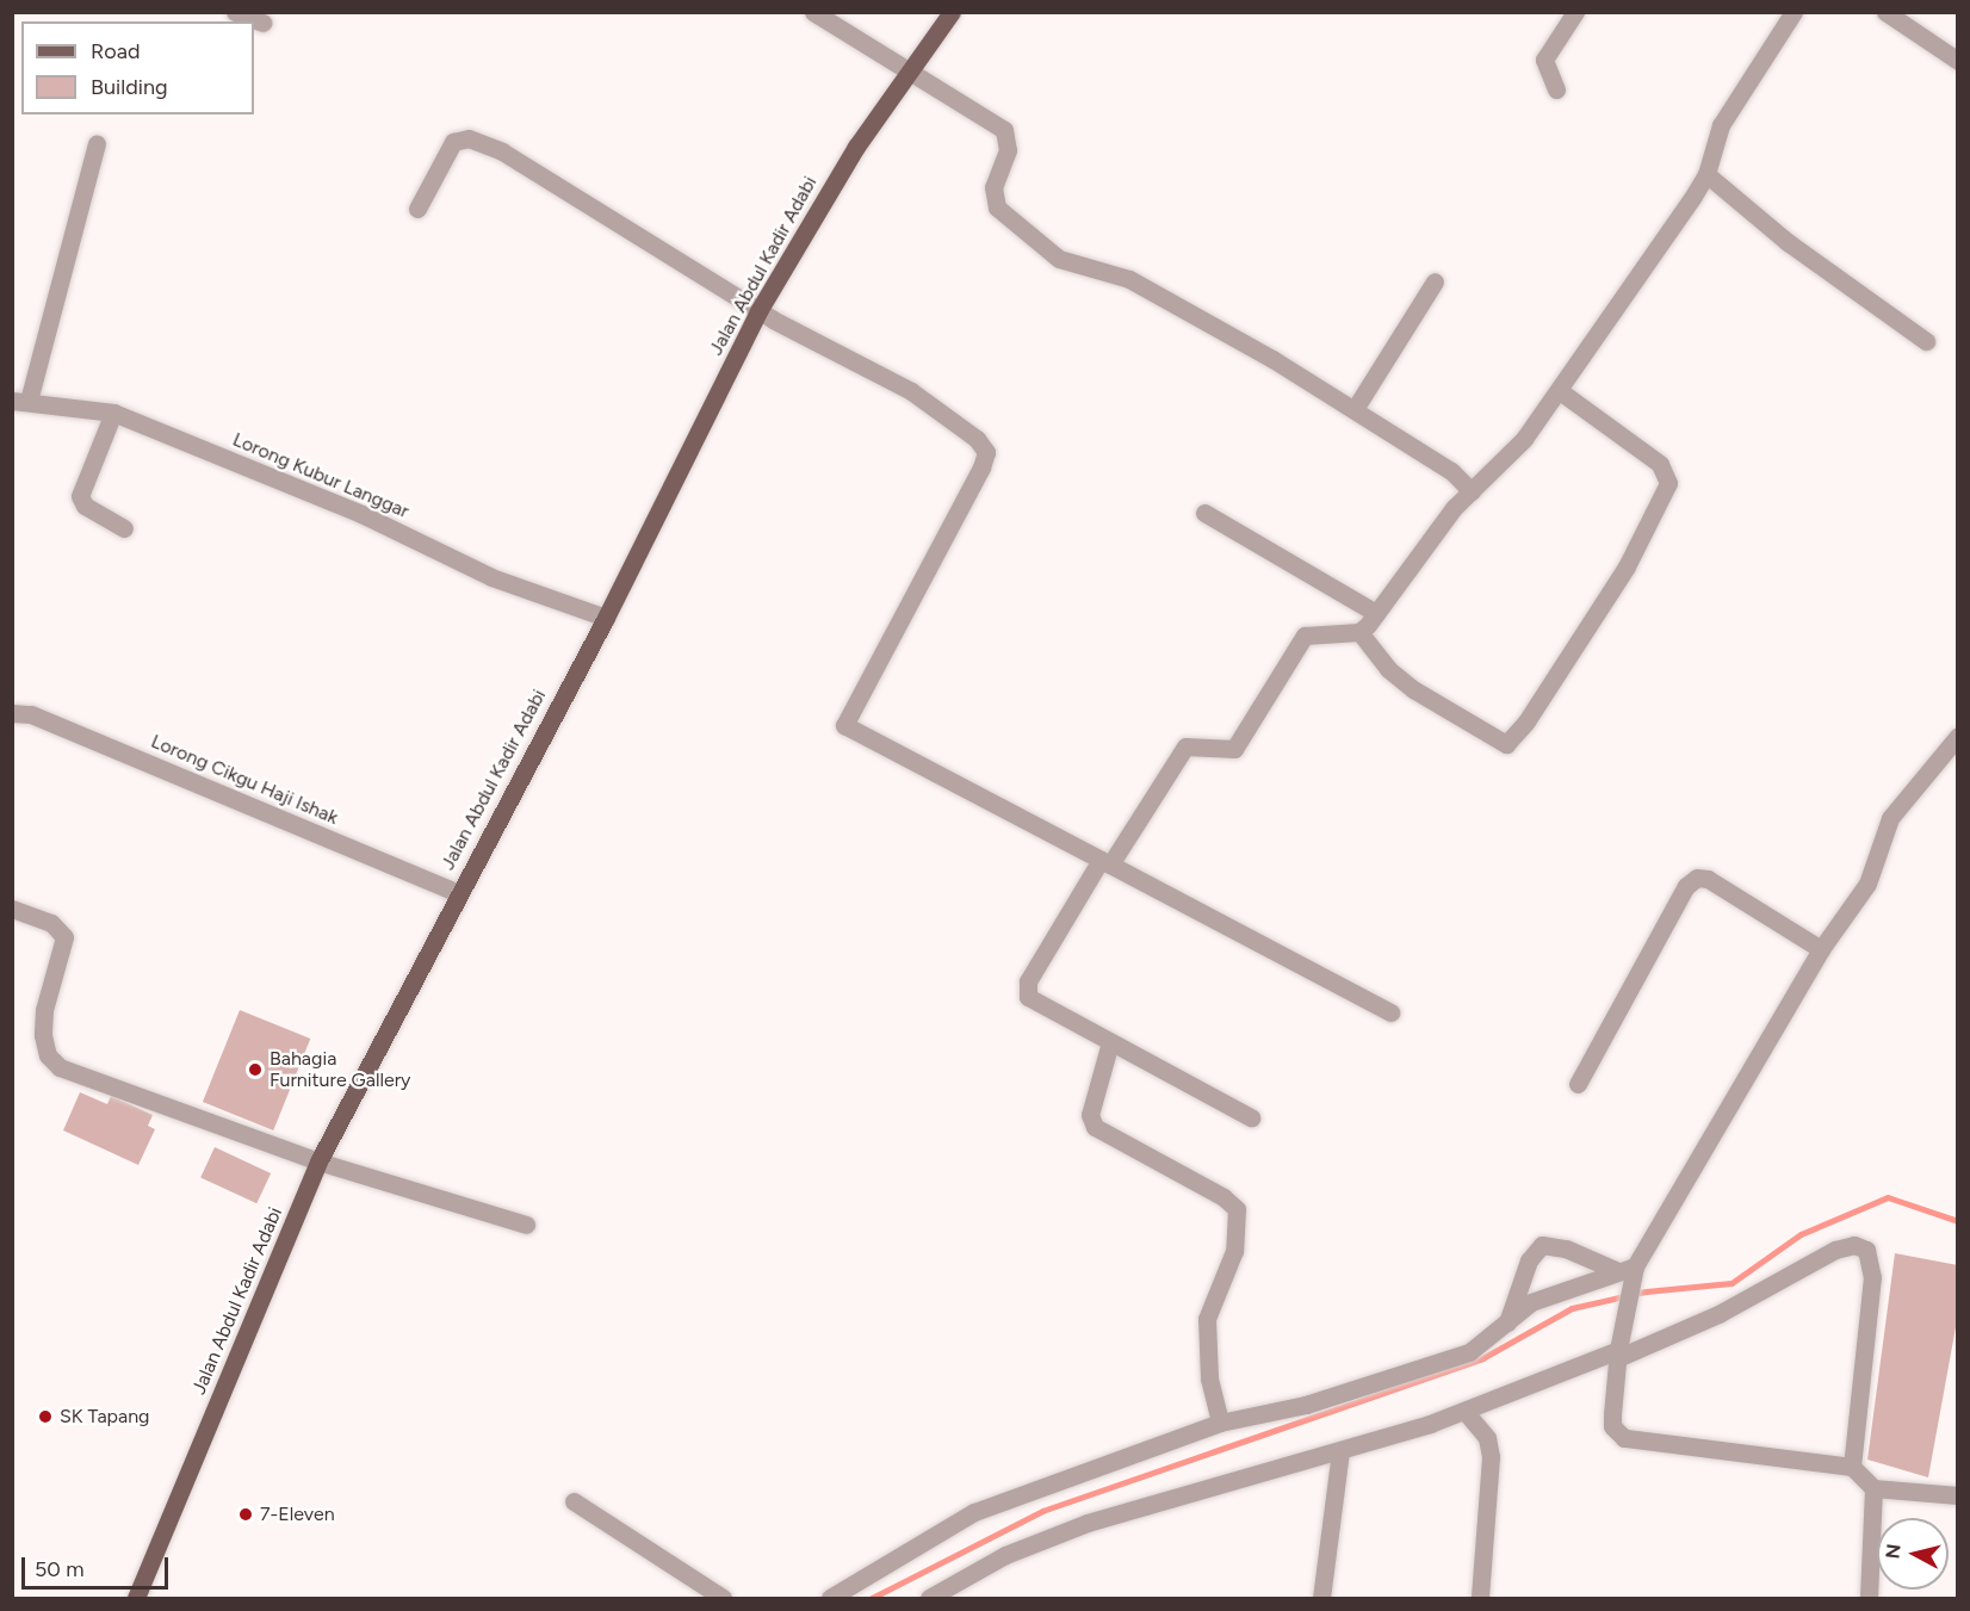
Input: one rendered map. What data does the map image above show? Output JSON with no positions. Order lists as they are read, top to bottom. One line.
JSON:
{"streets":{"main road":["Jalan Abdul Kadir Adabi"],"street":["Lorong Kubur Langgar","Lorong Cikgu Haji Ishak"]},"crossings":[["Jalan Abdul Kadir Adabi","Lorong Kubur Langgar"],["Jalan Abdul Kadir Adabi","Lorong Cikgu Haji Ishak"]],"places":["Bahagia Furniture Gallery","SK Tapang","7-Eleven"],"legend":["Road","Building"],"scale_bar":"50 m","north":"left"}
